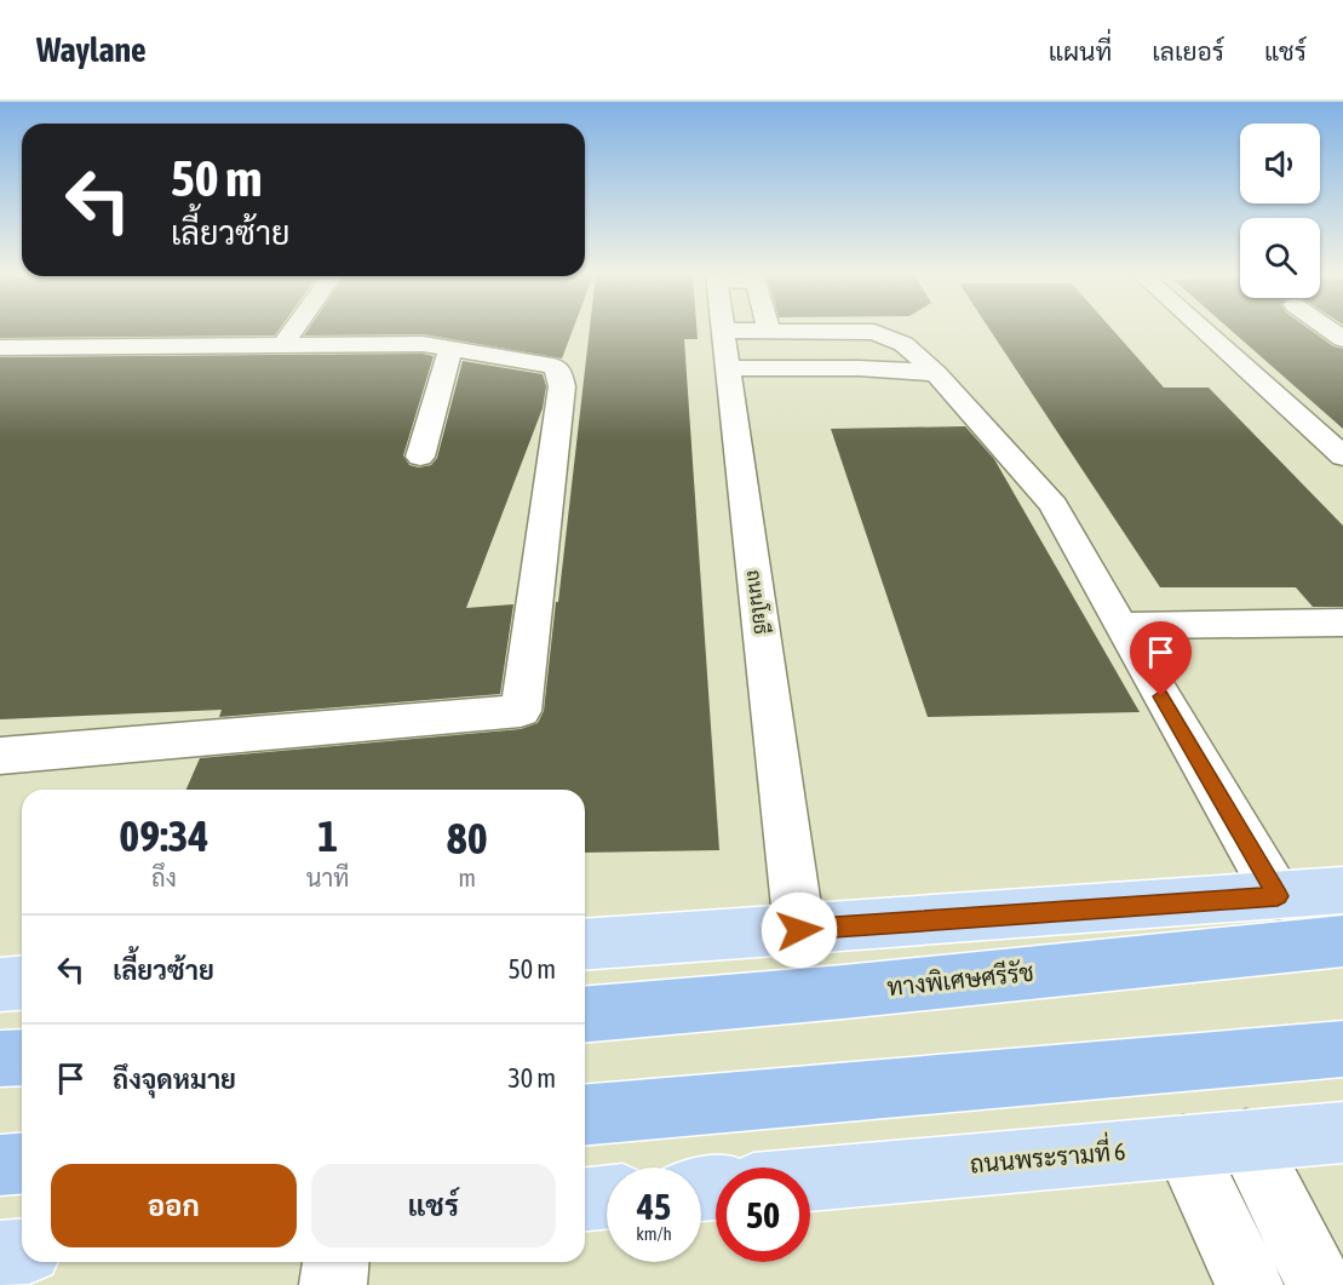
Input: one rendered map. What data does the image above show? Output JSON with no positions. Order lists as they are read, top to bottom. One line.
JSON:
{"streets":{"highway":["ทางพิเศษศรีรัช"],"main road":["ถนนพระรามที่ 6"],"street":["ถนนโยธี"]},"page":{"header":"Waylane","nav":["แผนที่","เลเยอร์","แชร์"],"turn":["50 m","เลี้ยวซ้าย"],"eta":["09:34","ถึง","1","นาที","80","m"],"list":[{"name":"เลี้ยวซ้าย","value":"50 m"},{"name":"ถึงจุดหมาย","value":"30 m"}],"buttons":["ออก","แชร์"],"speed":"45 km/h","limit":"50"}}
